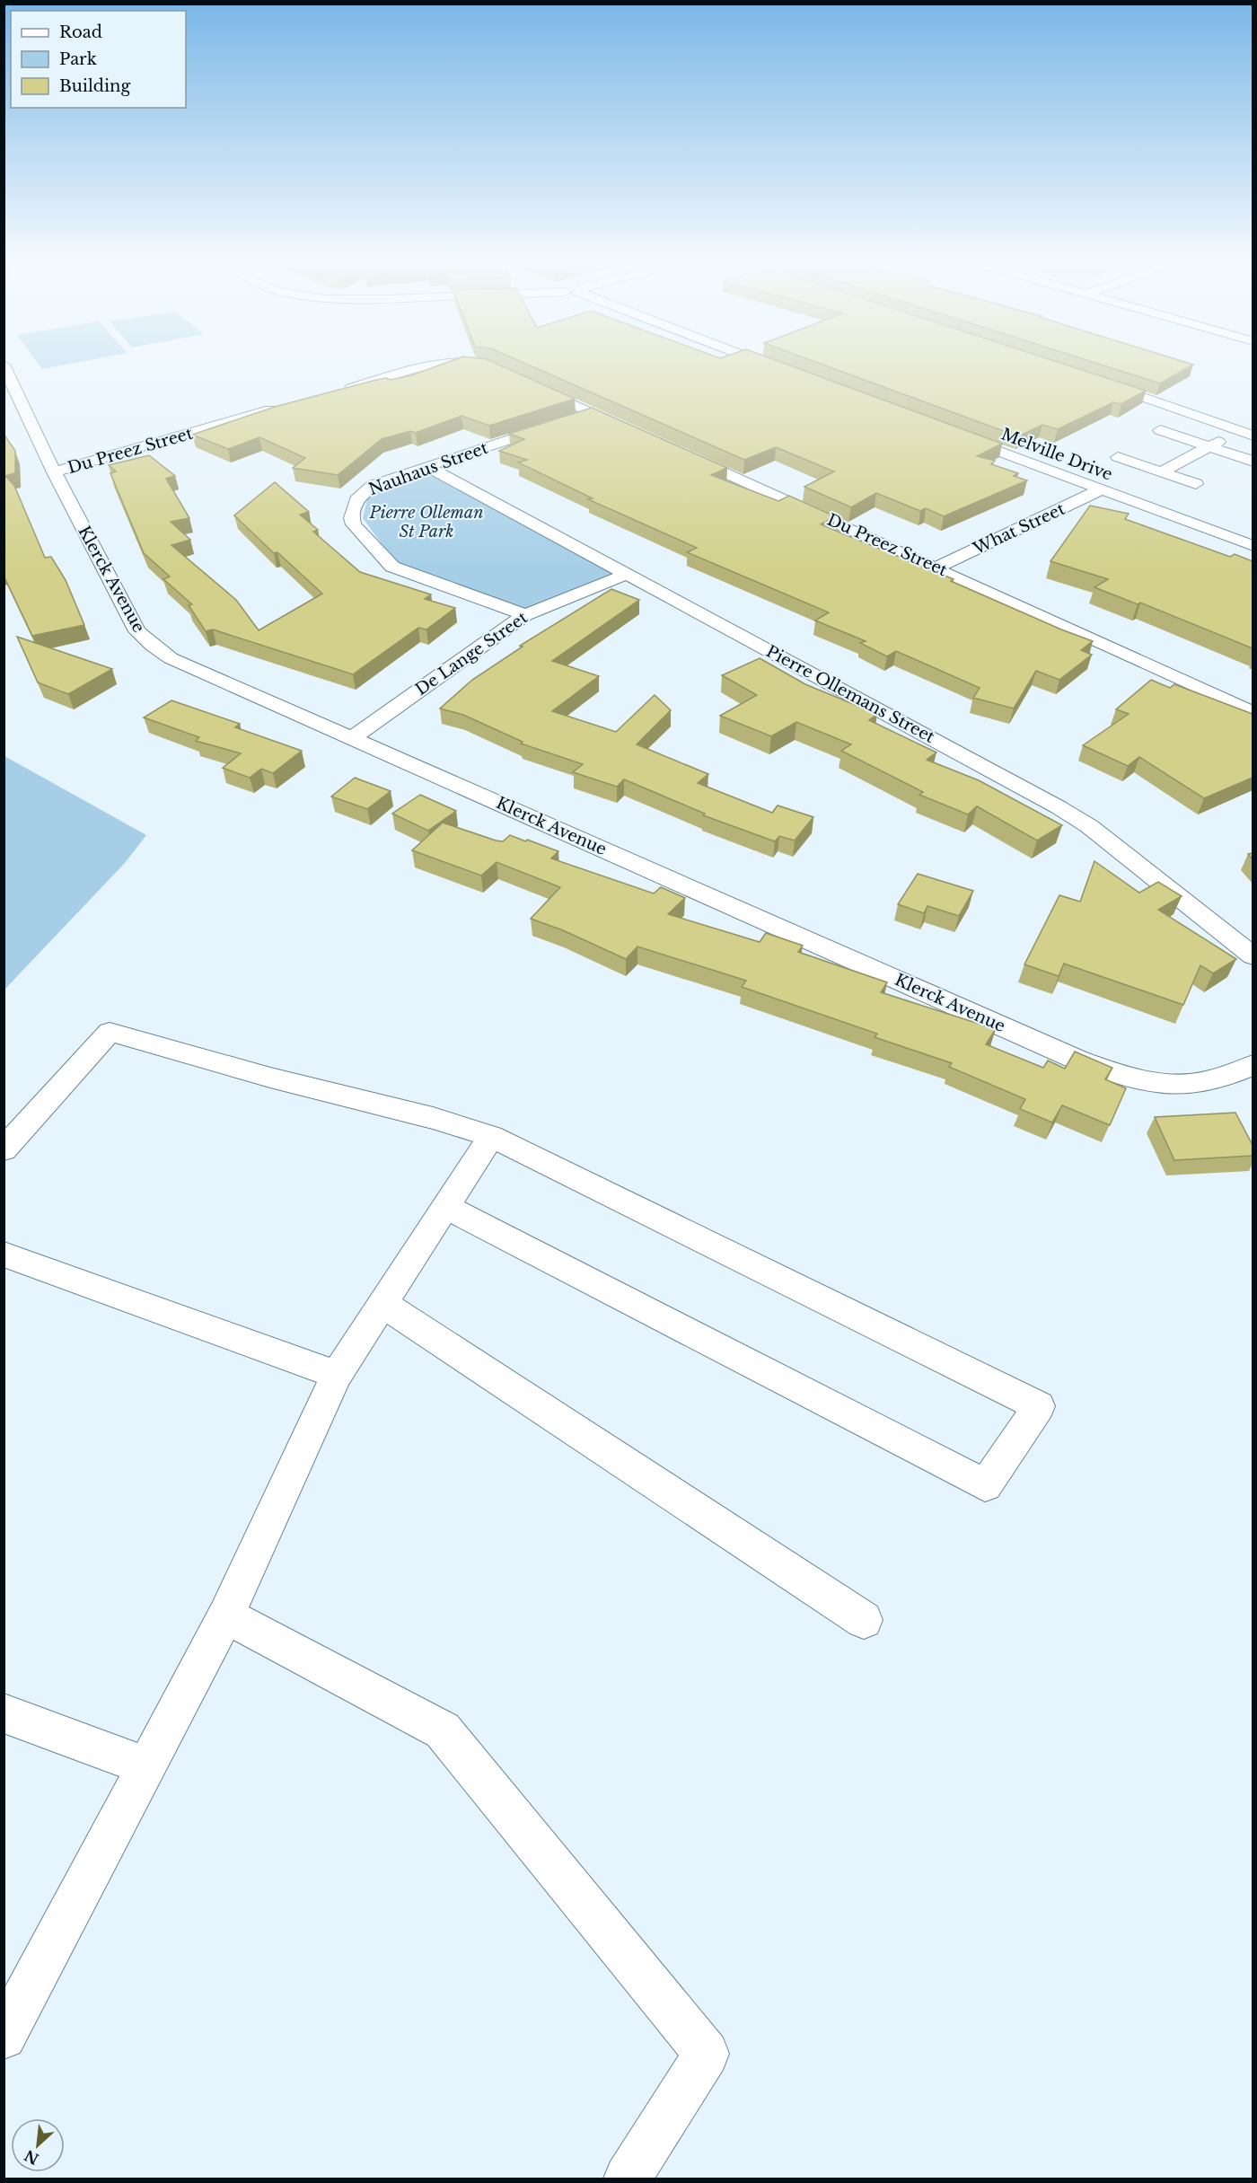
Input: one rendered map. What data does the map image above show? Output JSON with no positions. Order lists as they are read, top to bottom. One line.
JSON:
{"streets":{"street":["Du Preez Street","Melville Drive","Nauhaus Street","What Street","Klerck Avenue","De Lange Street","Pierre Ollemans Street"]},"crossings":[["Du Preez Street","What Street"],["Du Preez Street","Klerck Avenue"],["Melville Drive","What Street"],["Nauhaus Street","De Lange Street"],["Nauhaus Street","Pierre Ollemans Street"],["Klerck Avenue","De Lange Street"],["De Lange Street","Pierre Ollemans Street"]],"parks":["Pierre Olleman St Park"],"legend":["Road","Park","Building"],"north":"bottom left"}
